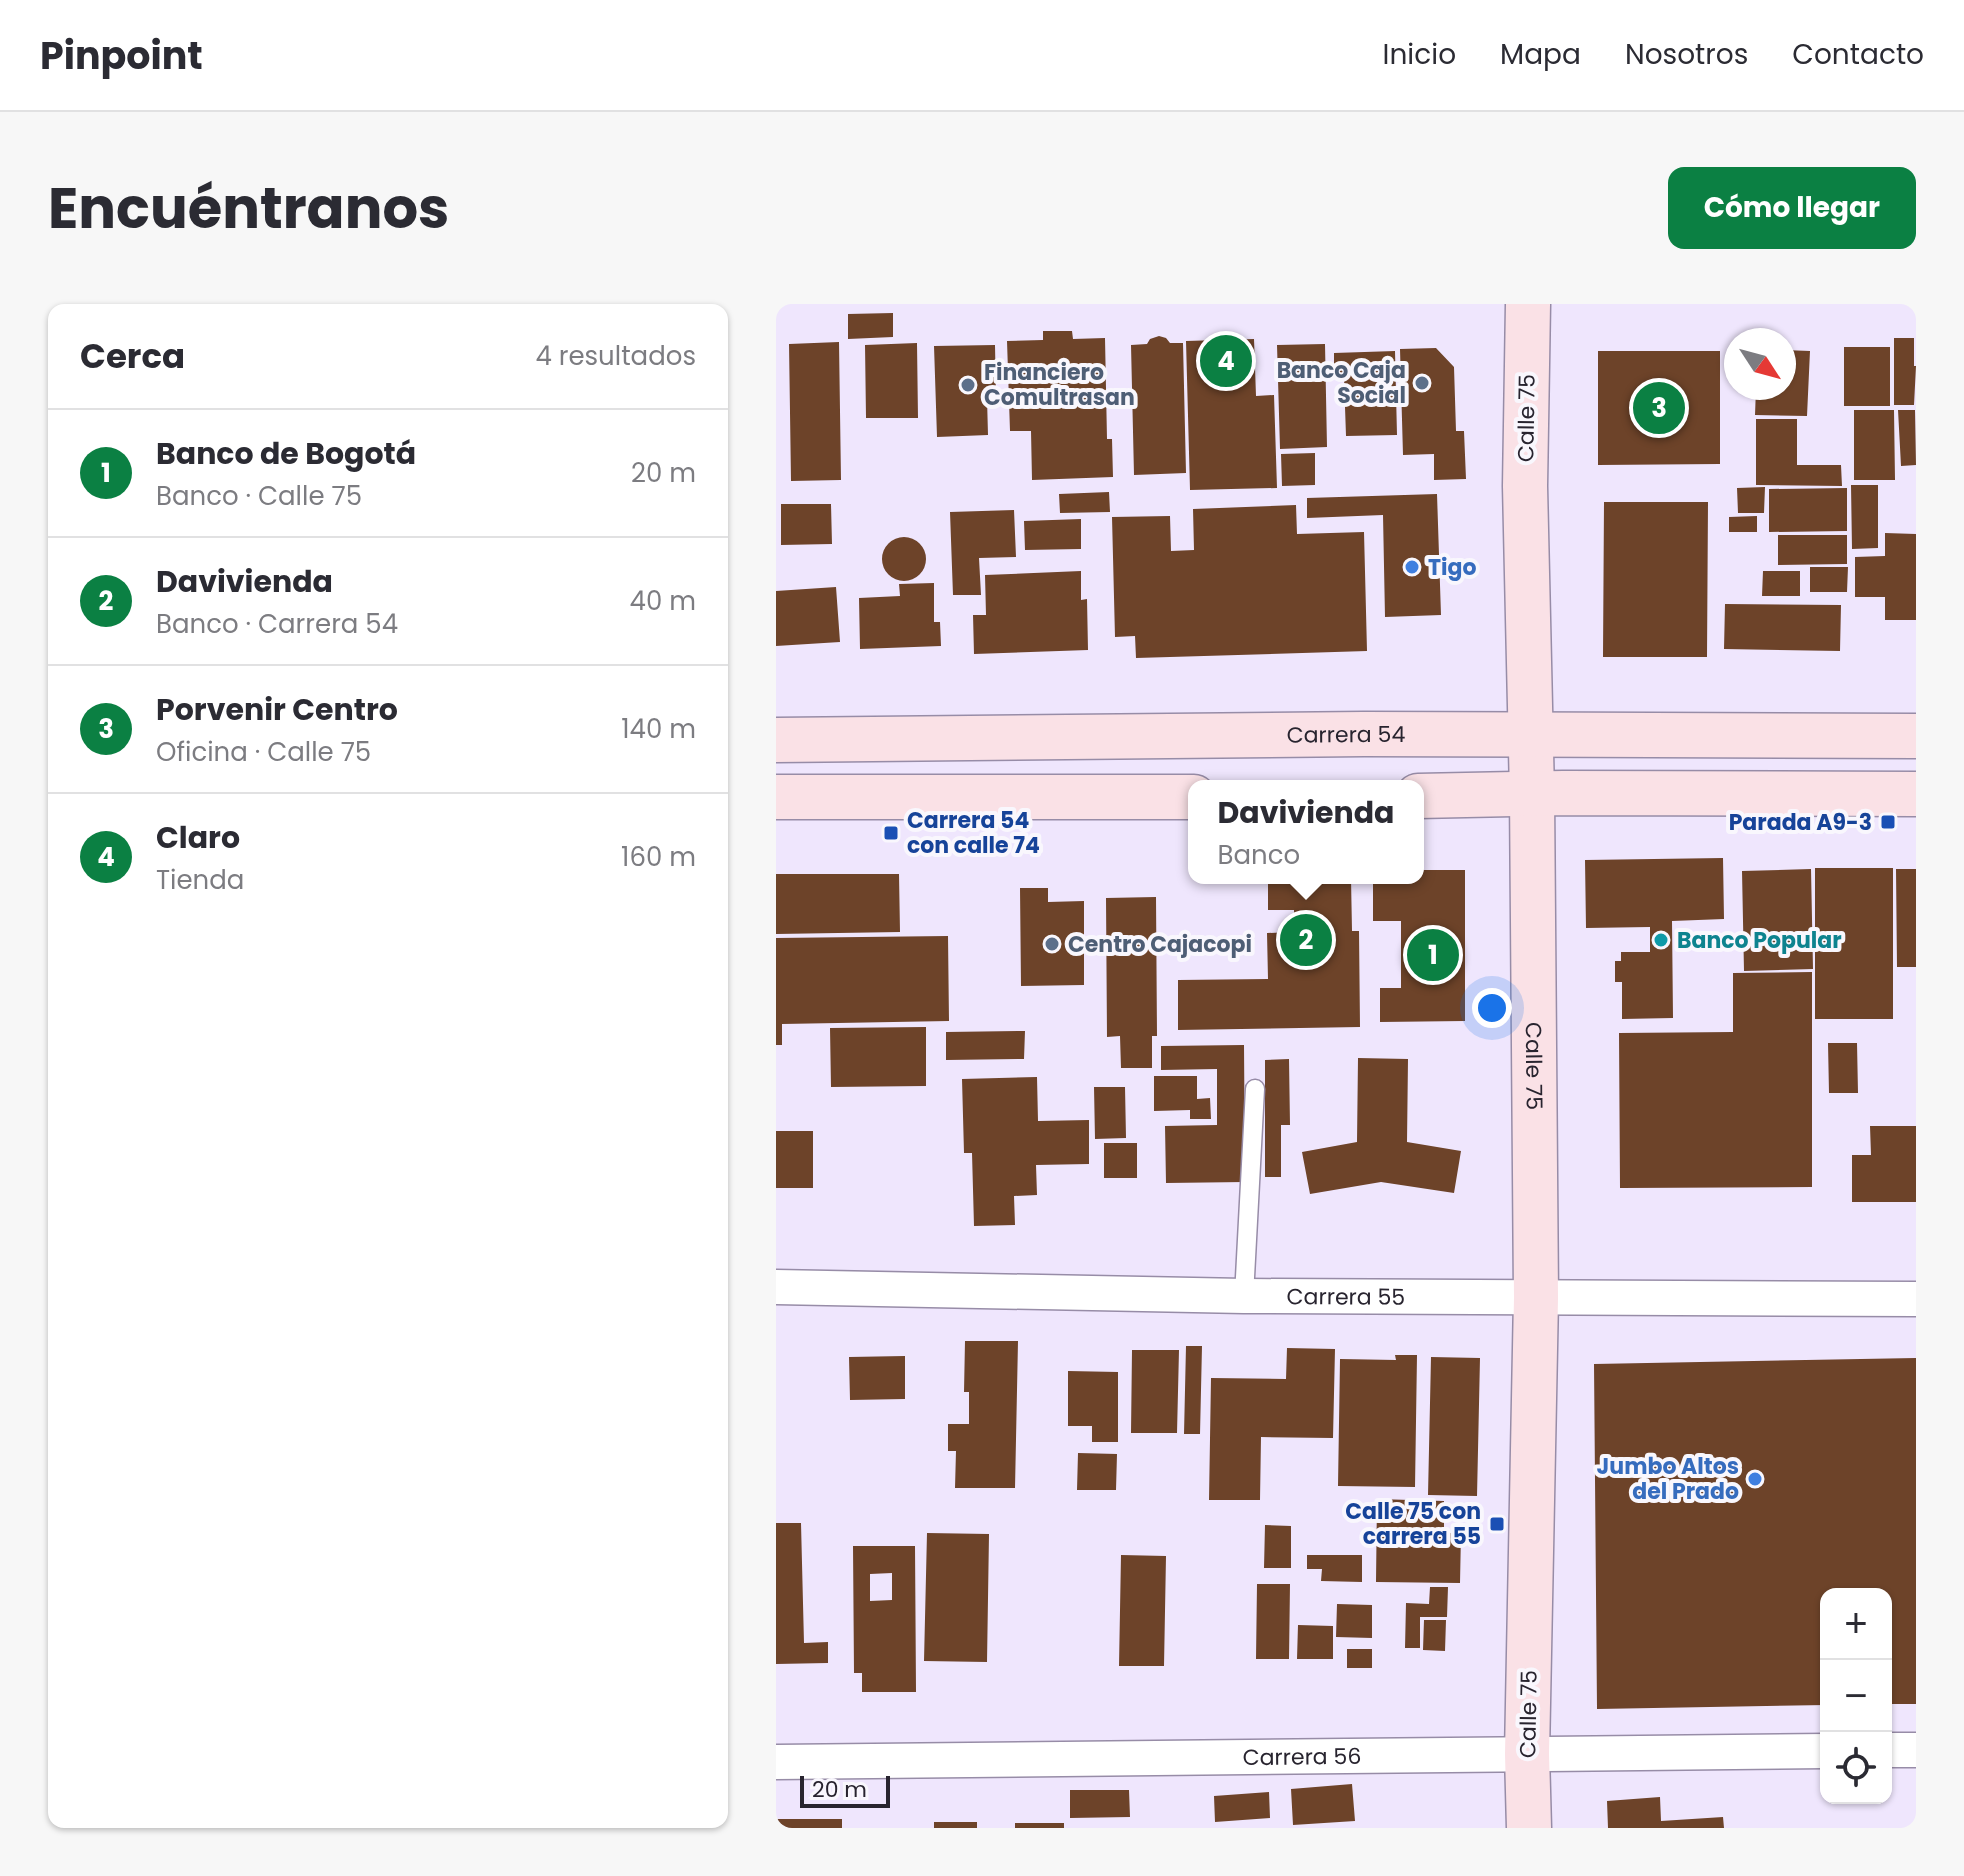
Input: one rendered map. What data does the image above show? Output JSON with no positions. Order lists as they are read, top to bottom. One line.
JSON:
{"streets":{"main road":["Calle 75","Carrera 54"],"street":["Carrera 55","Carrera 56"]},"crossings":[["Calle 75","Carrera 54"],["Calle 75","Carrera 55"],["Calle 75","Carrera 56"]],"places":{"other":["Banco Caja Social","Financiero Comultrasan","Tigo","Banco Popular","Centro Cajacopi","Jumbo Altos del Prado"],"transit":["Parada A9-3","Carrera 54 con calle 74","Calle 75 con carrera 55"]},"scale_bar":"20 m","north":"bottom right","page":{"header":"Pinpoint","nav":["Inicio","Mapa","Nosotros","Contacto"],"title":"Encuéntranos","buttons":"Cómo llegar","heading":["Cerca","4 resultados"],"pins":["4","3","2","1"],"list":[{"mark":"1","name":"Banco de Bogotá","note":"Banco · Calle 75","value":"20 m"},{"mark":"2","name":"Davivienda","note":"Banco · Carrera 54","value":"40 m"},{"mark":"3","name":"Porvenir Centro","note":"Oficina · Calle 75","value":"140 m"},{"mark":"4","name":"Claro","note":"Tienda","value":"160 m"}],"popup":["Davivienda","Banco"],"map_buttons":["+","−"],"scale":"20 m"}}
